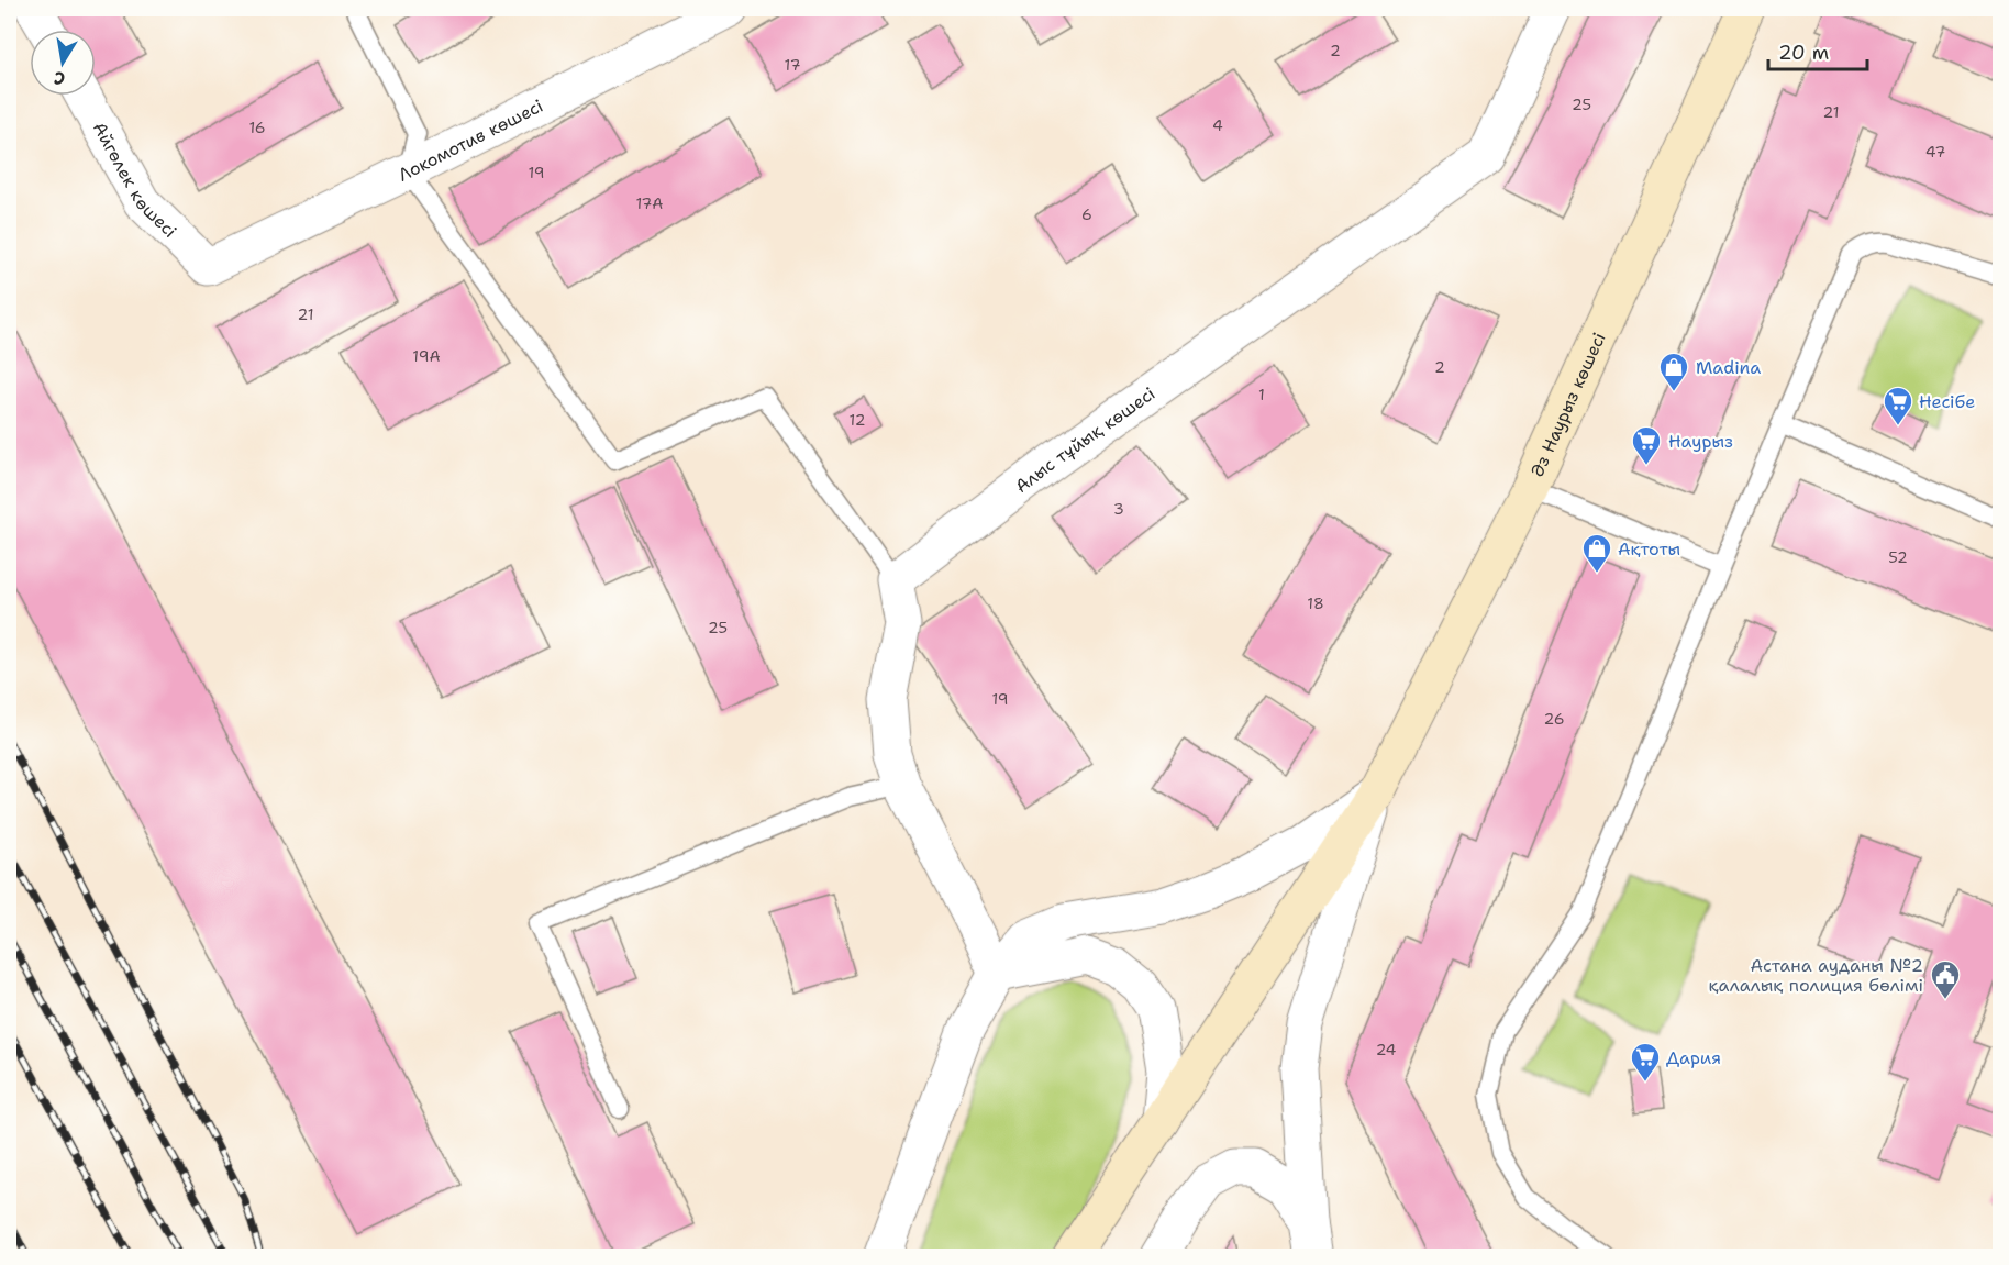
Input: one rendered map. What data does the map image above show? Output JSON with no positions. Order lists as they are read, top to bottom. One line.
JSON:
{"streets":{"main road":["Әз Наурыз көшесі"],"street":["Локомотив көшесі","Айгөлек көшесі","Алыс тұйық көшесі"]},"crossings":[["Локомотив көшесі","Айгөлек көшесі"]],"places":{"shop":["Madina","Ақтоты"],"supermarket":["Несібе","Наурыз","Дария"],"public building":["Астана ауданы №2 қалалық полиция бөлімі"]},"house_numbers":["2","17","25","21","4","16","47","19","17А","6","21","19А","2","1","12","3","52","18","25","19","26","24"],"scale_bar":"20 m","north":"bottom"}
